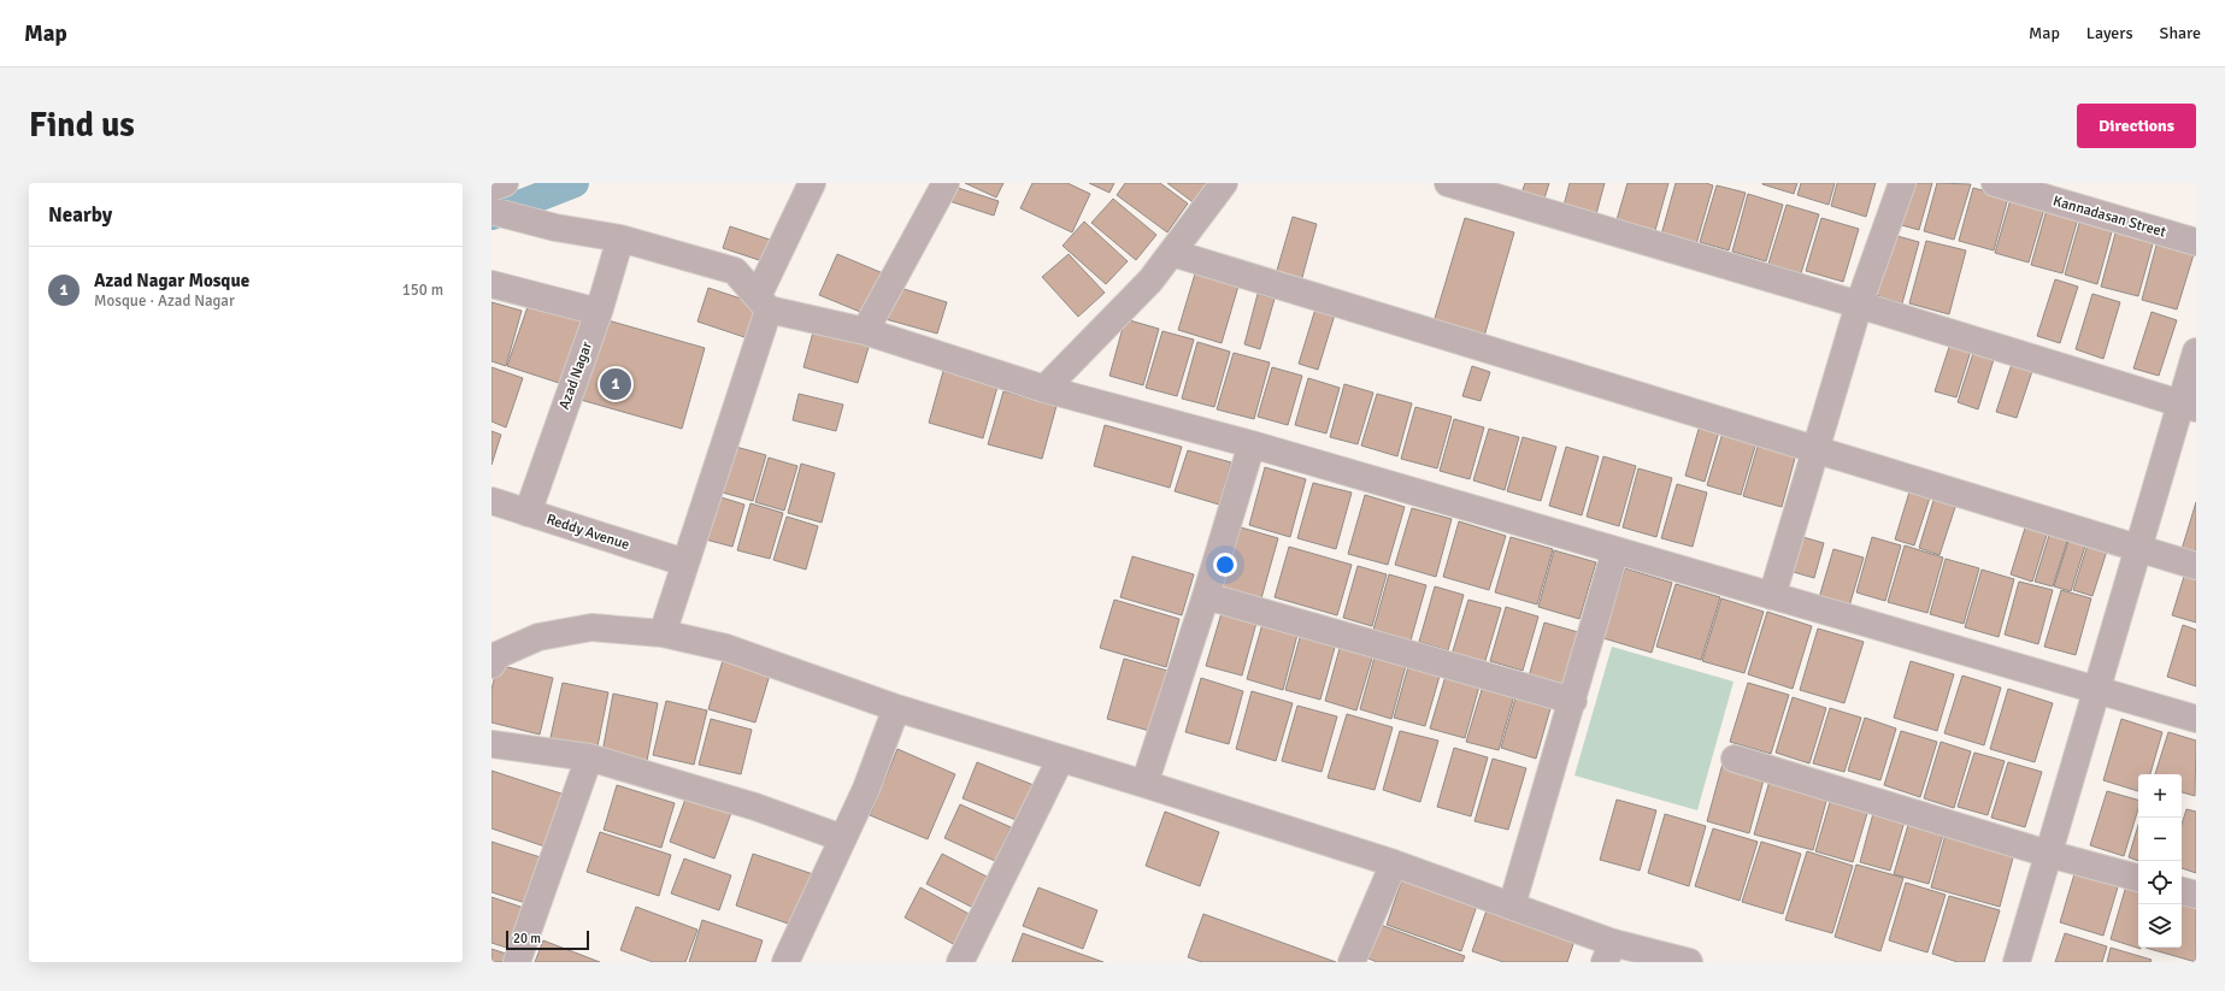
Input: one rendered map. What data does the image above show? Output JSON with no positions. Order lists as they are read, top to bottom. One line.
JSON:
{"streets":{"street":["Kannadasan Street","Azad Nagar","Reddy Avenue"]},"crossings":[["Azad Nagar","Reddy Avenue"]],"scale_bar":"20 m","page":{"header":"Map","nav":["Map","Layers","Share"],"buttons":"Directions","title":"Find us","heading":"Nearby","list":[{"mark":"1","name":"Azad Nagar Mosque","note":"Mosque · Azad Nagar","value":"150 m"}],"pins":"1","map_buttons":["+","−"],"scale":"20 m"}}
